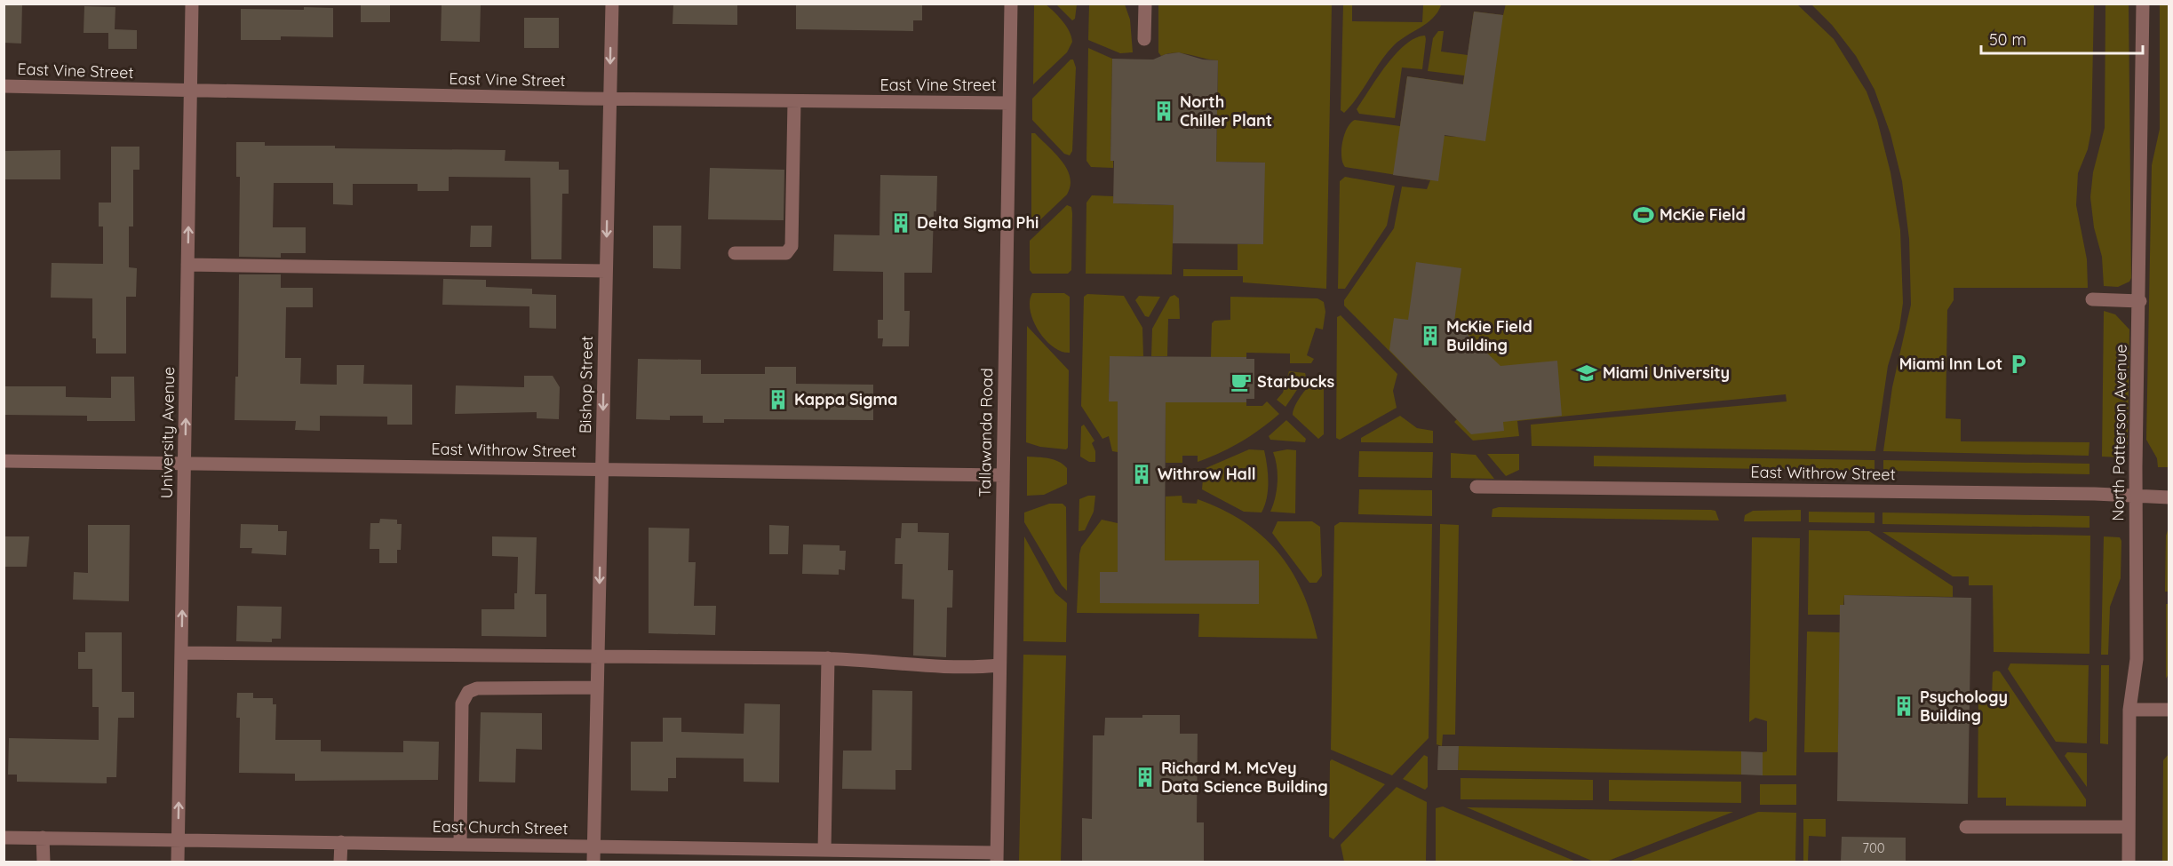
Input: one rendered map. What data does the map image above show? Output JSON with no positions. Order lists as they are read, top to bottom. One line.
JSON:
{"streets":{"street":["East Vine Street","Bishop Street","University Avenue","Tallawanda Road","North Patterson Avenue","East Withrow Street","East Church Street"]},"crossings":[["East Vine Street","Bishop Street"],["East Vine Street","University Avenue"],["East Vine Street","Tallawanda Road"],["Bishop Street","East Withrow Street"],["Bishop Street","East Church Street"],["University Avenue","East Withrow Street"],["University Avenue","East Church Street"],["Tallawanda Road","East Withrow Street"],["Tallawanda Road","East Church Street"],["North Patterson Avenue","East Withrow Street"]],"one_way":["Bishop Street","University Avenue"],"places":{"building":["North Chiller Plant","Delta Sigma Phi","McKie Field Building","Kappa Sigma","Withrow Hall","Psychology Building","Richard M. McVey Data Science Building"],"sports":["McKie Field"],"parking":["Miami Inn Lot"],"school or university":["Miami University"],"cafe":["Starbucks"]},"house_numbers":["700"],"scale_bar":"50 m"}
